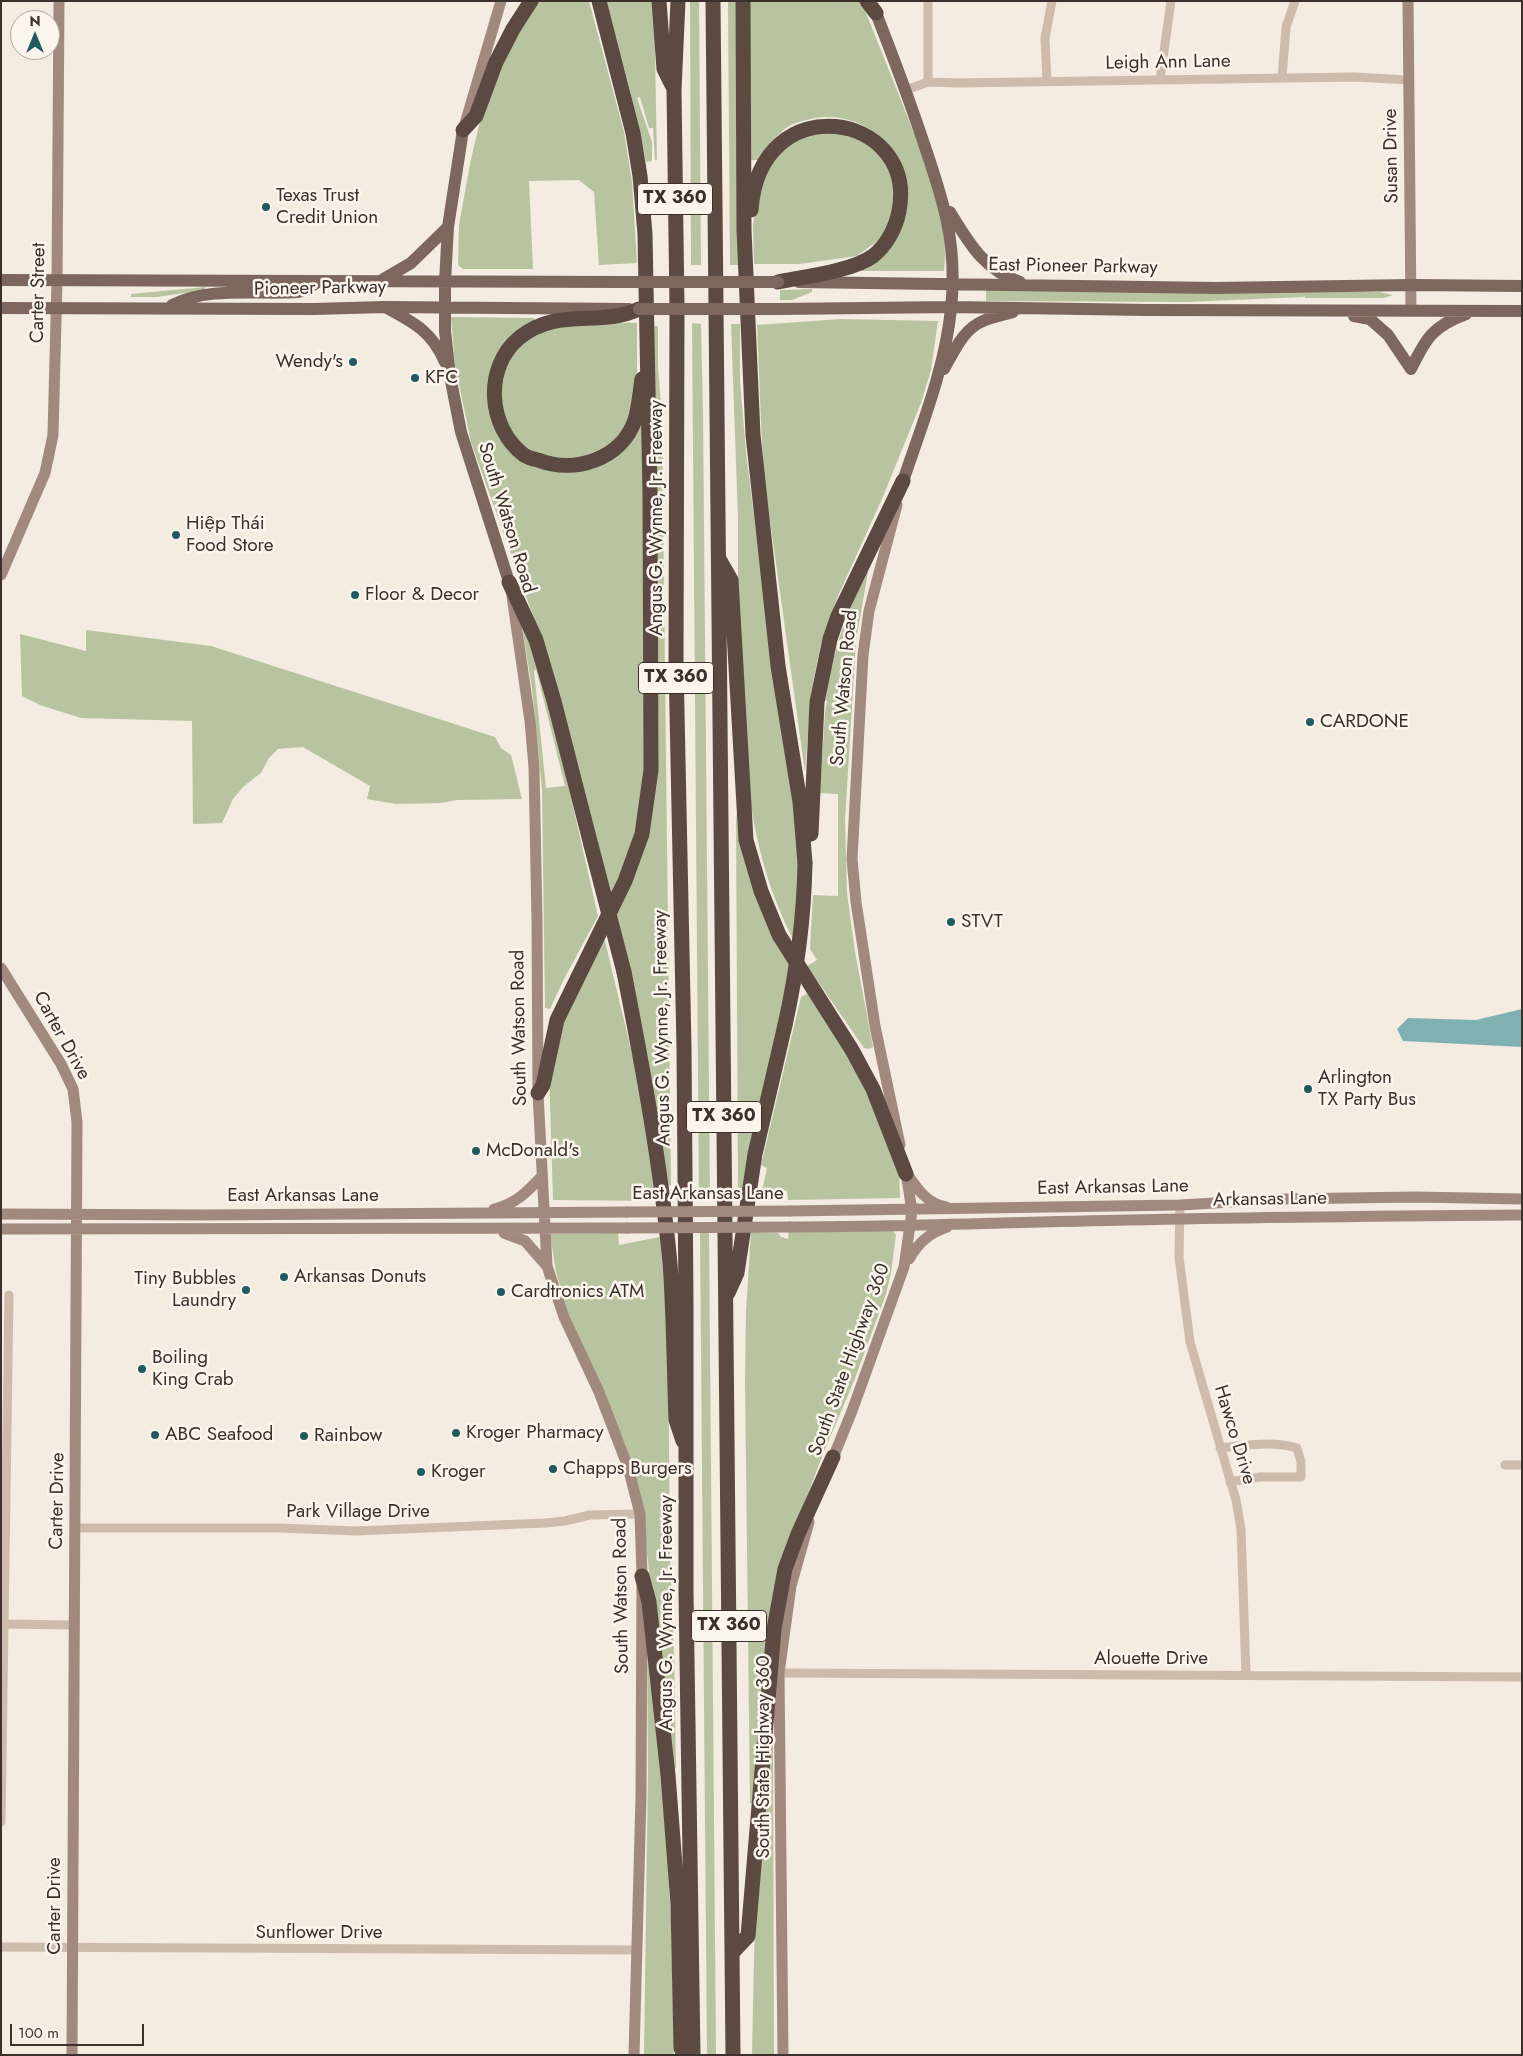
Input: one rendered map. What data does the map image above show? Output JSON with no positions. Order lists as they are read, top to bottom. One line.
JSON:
{"streets":{"highway":["TX 360","Angus G. Wynne, Jr. Freeway"],"main road":["Susan Drive","East Pioneer Parkway","Pioneer Parkway","Carter Street","South Watson Road","Carter Drive","East Arkansas Lane","Arkansas Lane","South State Highway 360"],"street":["Leigh Ann Lane","Hawco Drive","Park Village Drive","Alouette Drive","Sunflower Drive"]},"crossings":[["Leigh Ann Lane","Susan Drive"],["Susan Drive","East Pioneer Parkway"],["East Pioneer Parkway","Pioneer Parkway"],["East Pioneer Parkway","South Watson Road"],["Pioneer Parkway","Carter Street"],["Pioneer Parkway","South Watson Road"],["South Watson Road","East Arkansas Lane"],["South Watson Road","South State Highway 360"],["South Watson Road","Park Village Drive"],["South Watson Road","Sunflower Drive"],["Carter Drive","East Arkansas Lane"],["Carter Drive","Park Village Drive"],["Carter Drive","Sunflower Drive"],["East Arkansas Lane","Arkansas Lane"],["East Arkansas Lane","South State Highway 360"],["East Arkansas Lane","Hawco Drive"],["Arkansas Lane","Hawco Drive"],["South State Highway 360","Alouette Drive"],["Hawco Drive","Alouette Drive"]],"places":["Texas Trust Credit Union","Wendy's","KFC","Hiệp Thái Food Store","Floor & Decor","CARDONE","STVT","Arlington TX Party Bus","McDonald's","Arkansas Donuts","Tiny Bubbles Laundry","Cardtronics ATM","Boiling King Crab","Kroger Pharmacy","ABC Seafood","Rainbow","Chapps Burgers","Kroger"],"scale_bar":"100 m","north":"top"}
